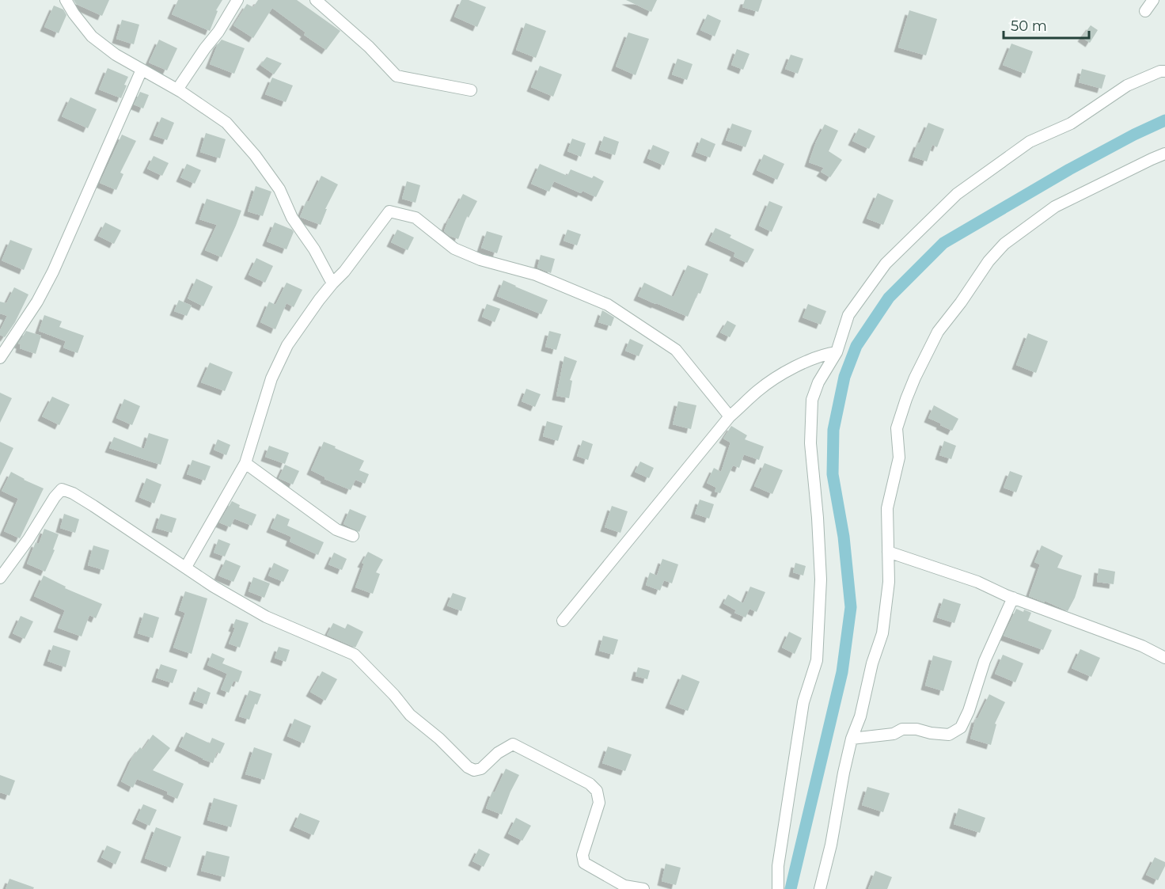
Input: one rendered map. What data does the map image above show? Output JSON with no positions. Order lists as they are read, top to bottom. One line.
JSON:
{"scale_bar":"50 m"}
